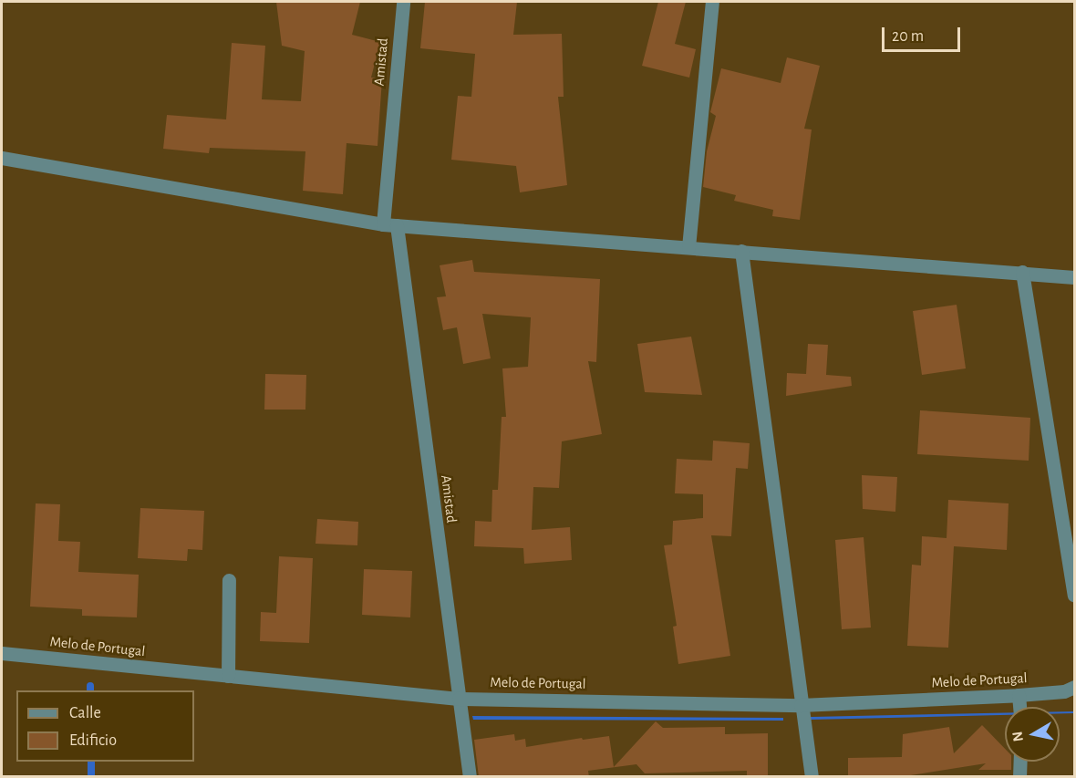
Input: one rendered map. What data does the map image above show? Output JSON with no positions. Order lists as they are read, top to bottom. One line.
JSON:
{"streets":{"street":["Amistad","Melo de Portugal"]},"crossings":[["Amistad","Melo de Portugal"]],"legend":["Calle","Edificio"],"scale_bar":"20 m","north":"left"}
